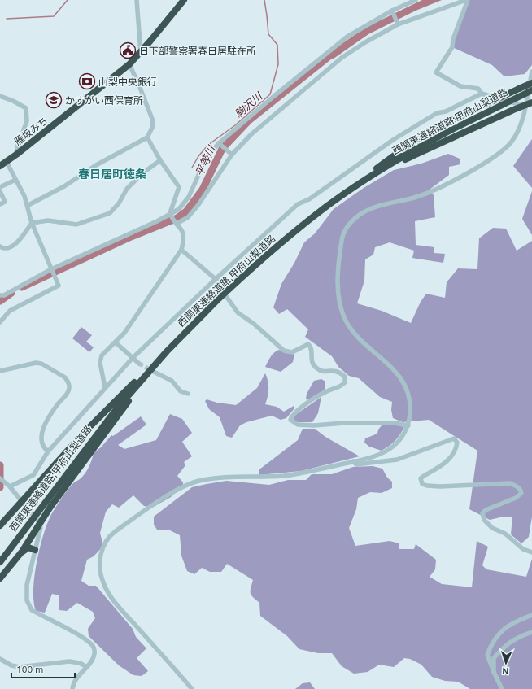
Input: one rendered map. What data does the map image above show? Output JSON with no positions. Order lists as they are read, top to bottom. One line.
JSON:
{"streets":{"highway":["西関東連絡道路;甲府山梨道路","雁坂みち"]},"districts":["春日居町徳条"],"water":["駒沢川","平等川"],"places":{"public building":["日下部警察署春日居駐在所"],"bank":["山梨中央銀行"],"school or university":["かすがい西保育所"]},"scale_bar":"100 m","north":"bottom"}
